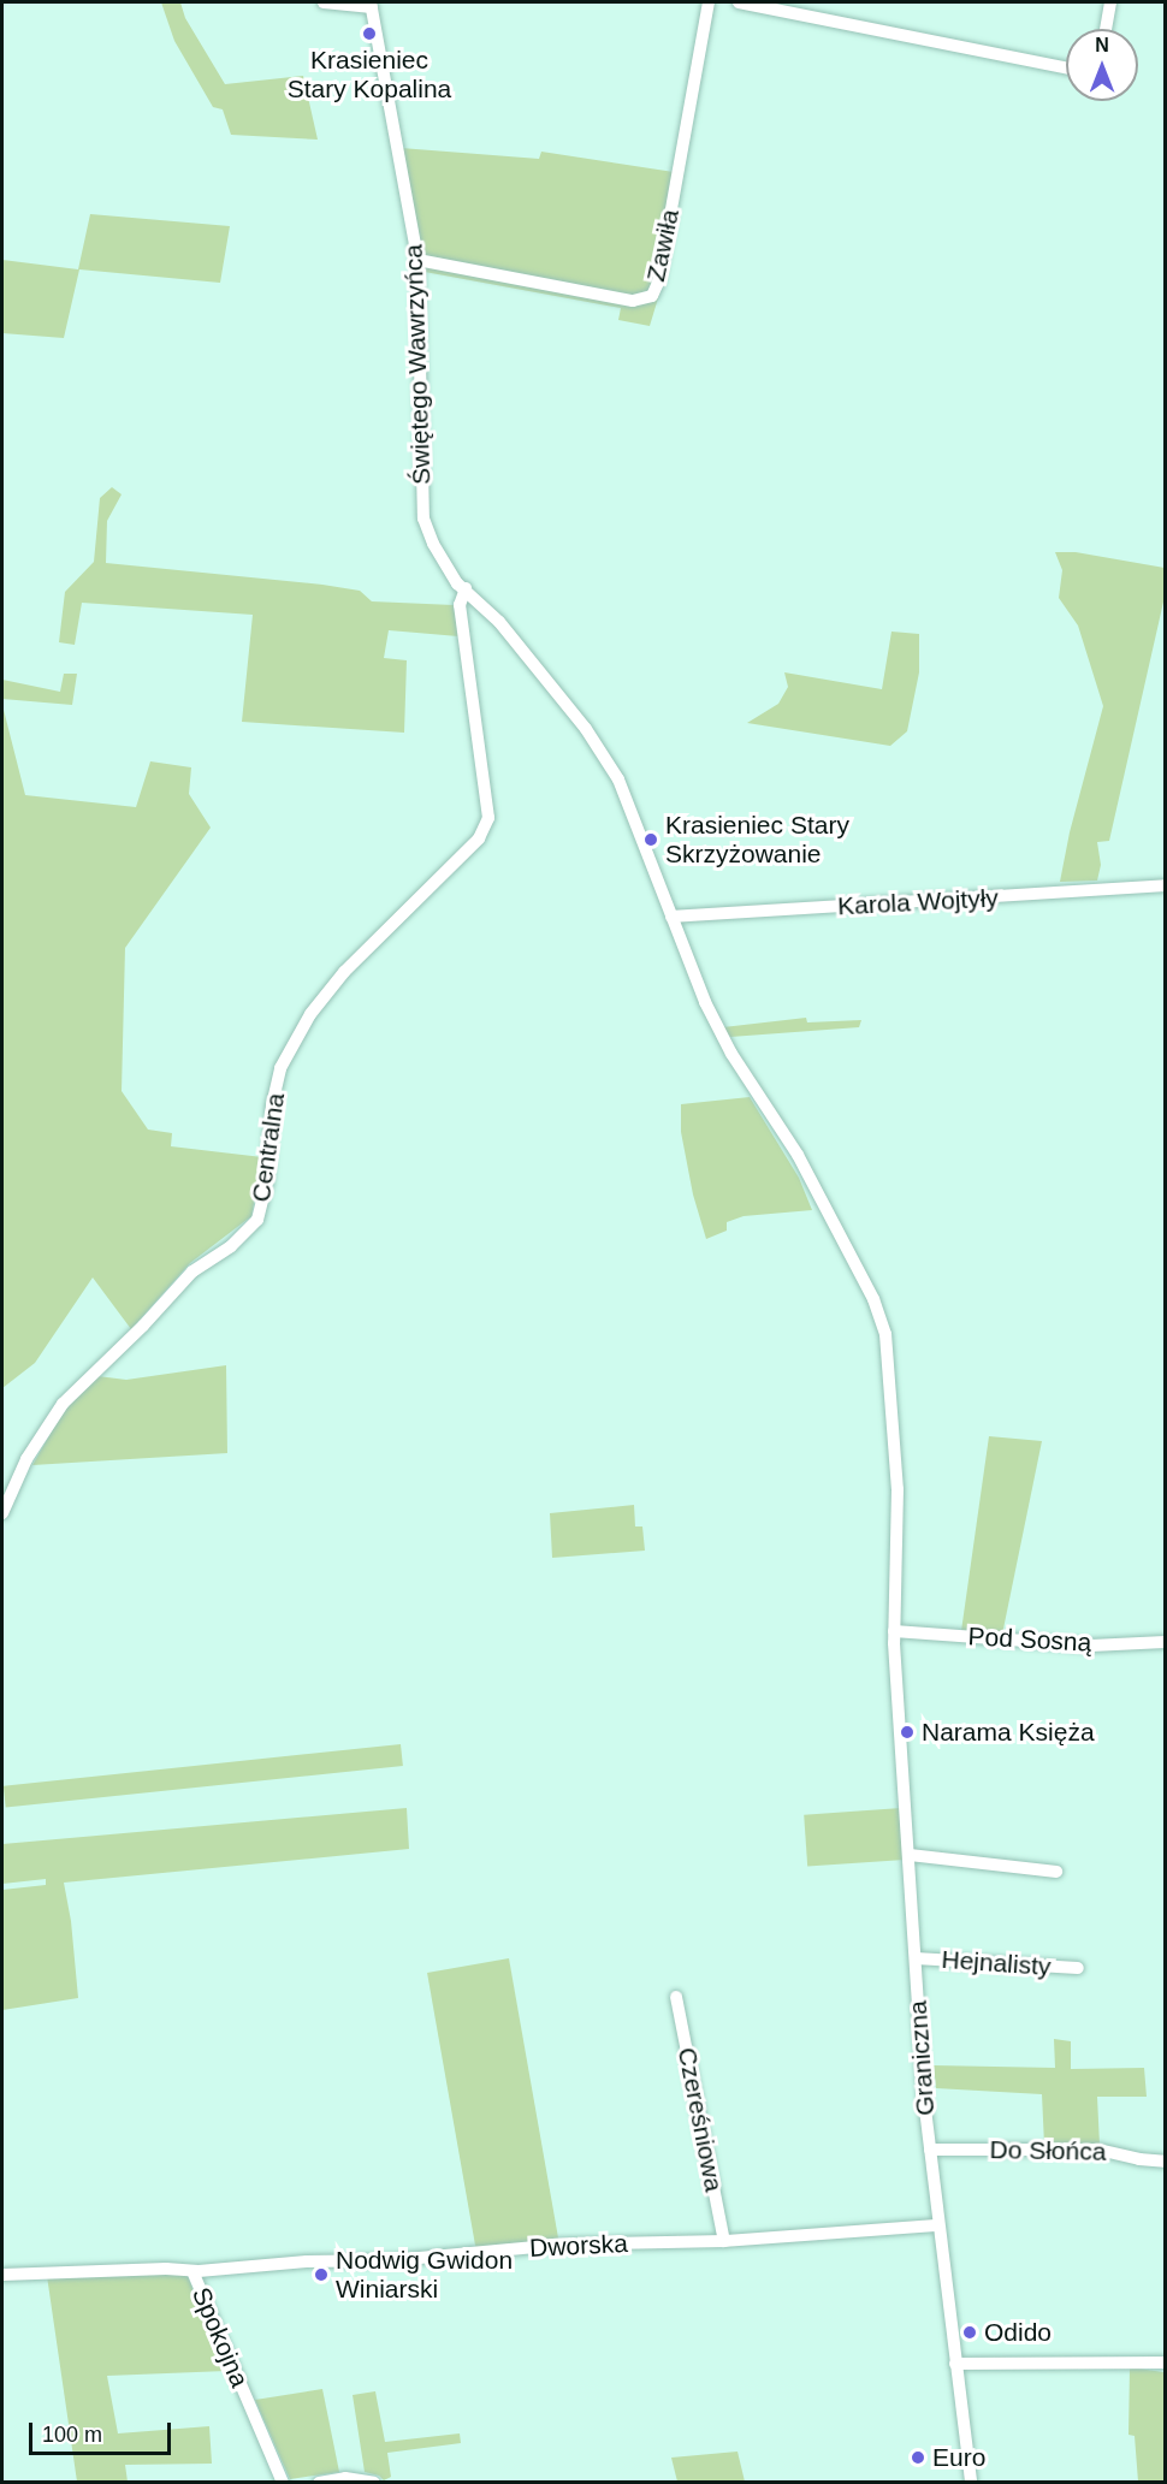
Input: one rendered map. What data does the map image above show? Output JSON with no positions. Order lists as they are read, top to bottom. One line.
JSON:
{"streets":{"street":["Zawiła","Świętego Wawrzyńca","Karola Wojtyły","Centralna","Pod Sosną","Hejnalisty","Graniczna","Czereśniowa","Do Słońca","Dworska","Spokojna"]},"crossings":[["Zawiła","Świętego Wawrzyńca"],["Świętego Wawrzyńca","Centralna"],["Świętego Wawrzyńca","Graniczna"],["Karola Wojtyły","Graniczna"],["Centralna","Graniczna"],["Pod Sosną","Graniczna"],["Hejnalisty","Graniczna"],["Graniczna","Do Słońca"],["Graniczna","Dworska"],["Czereśniowa","Dworska"],["Dworska","Spokojna"]],"places":["Krasieniec Stary Kopalina","Krasieniec Stary Skrzyżowanie","Narama Księża","Nodwig Gwidon Winiarski","Odido","Euro"],"scale_bar":"100 m","north":"top"}
